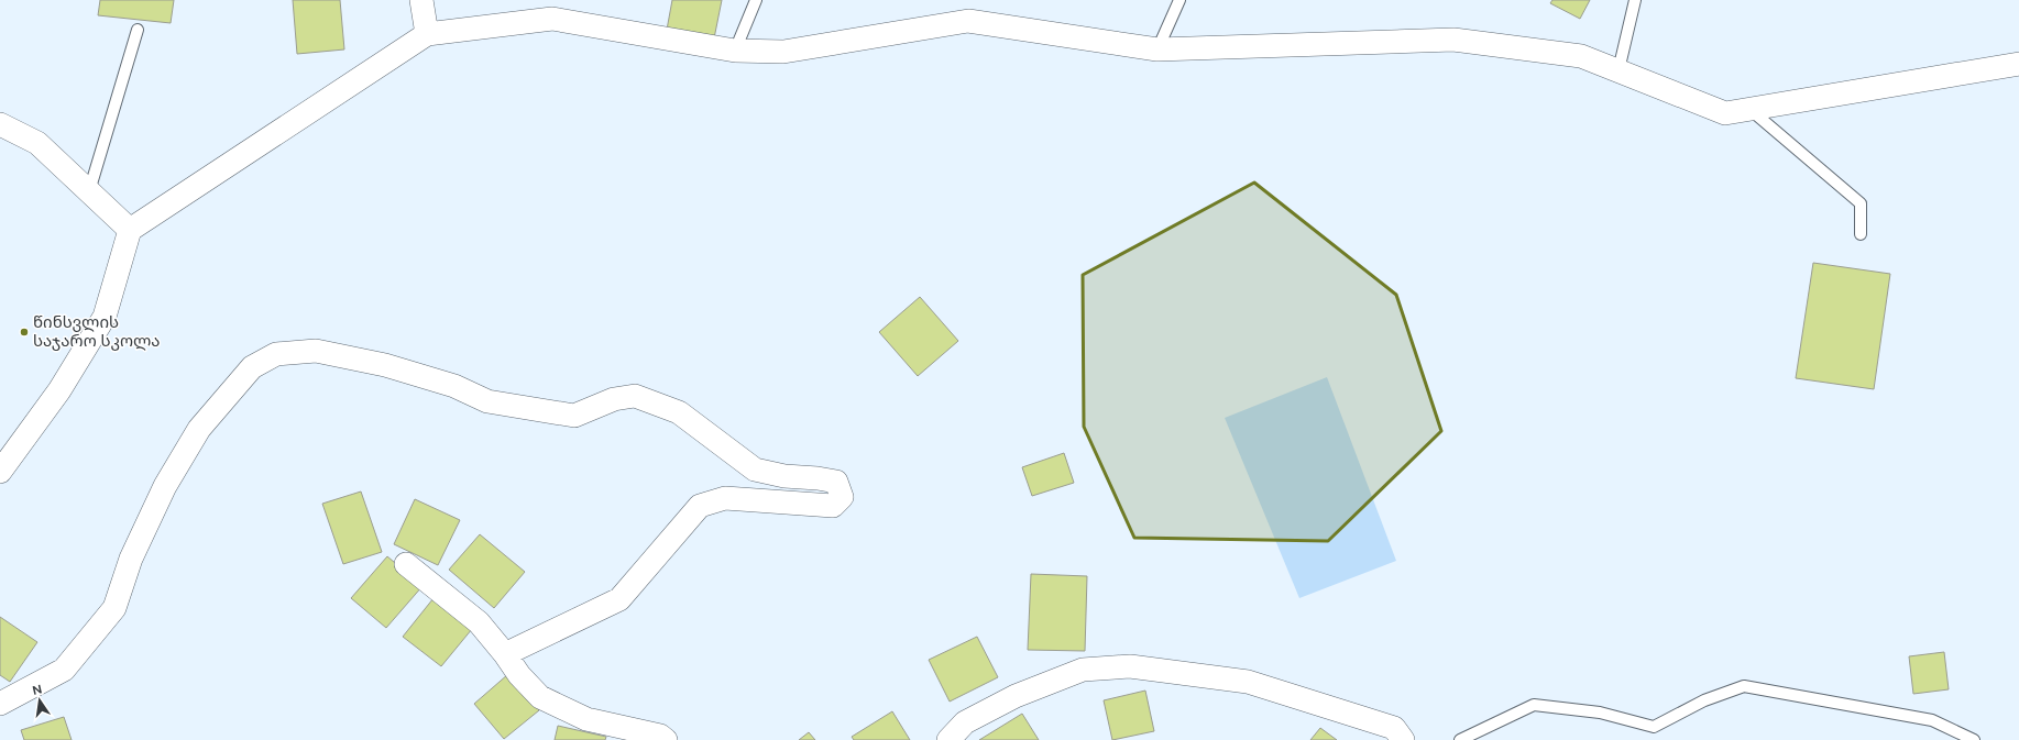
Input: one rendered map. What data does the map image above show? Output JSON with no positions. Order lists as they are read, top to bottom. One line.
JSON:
{"places":["წინსვლის საჯარო სკოლა"],"north":"top"}
